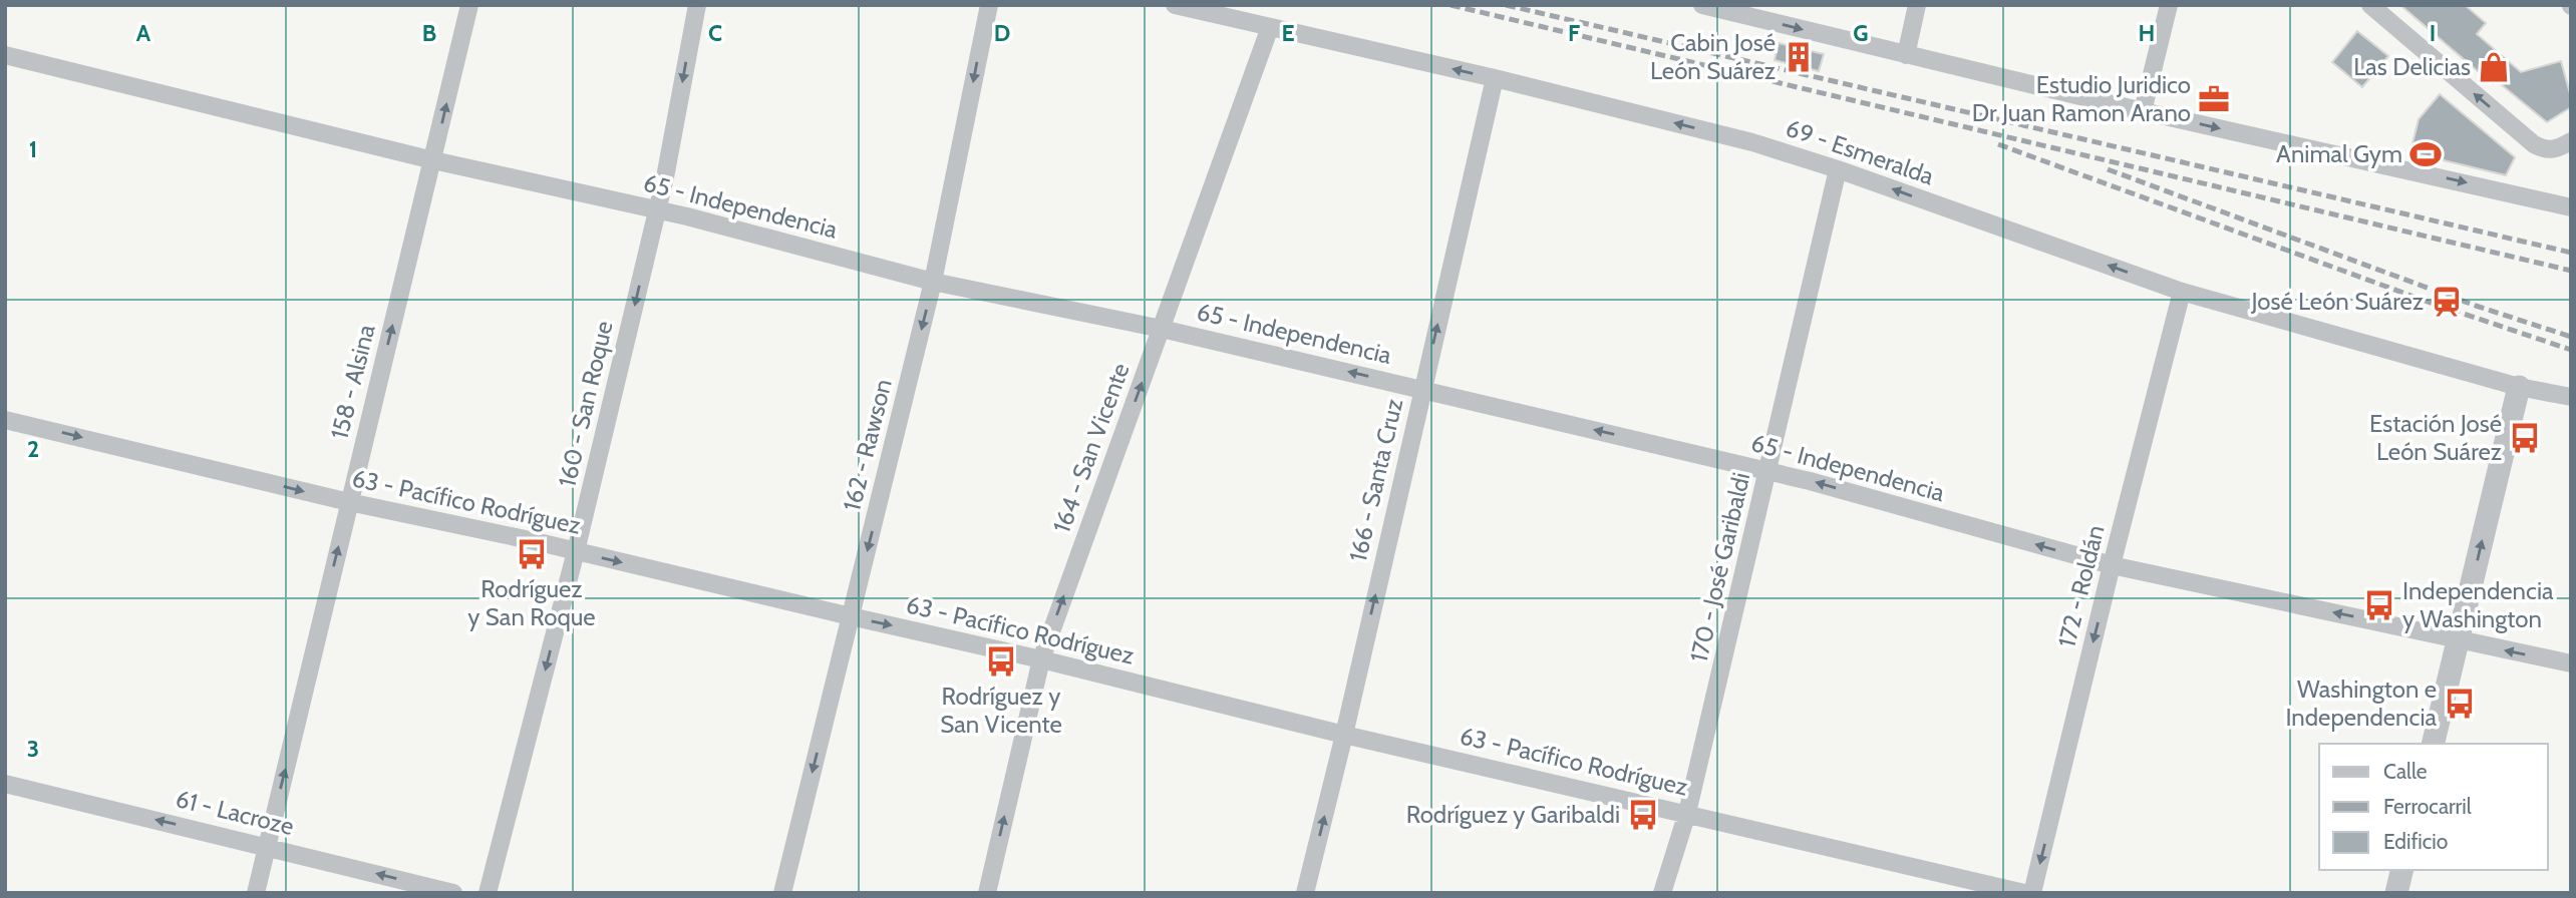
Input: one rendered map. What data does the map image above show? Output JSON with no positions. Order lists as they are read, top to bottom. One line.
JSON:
{"streets":{"street":["69 - Esmeralda","65 - Independencia","158 - Alsina","160 - San Roque","162 - Rawson","164 - San Vicente","166 - Santa Cruz","63 - Pacífico Rodríguez","170 - José Garibaldi","172 - Roldán","61 - Lacroze"]},"crossings":[["69 - Esmeralda","164 - San Vicente"],["69 - Esmeralda","166 - Santa Cruz"],["69 - Esmeralda","170 - José Garibaldi"],["69 - Esmeralda","172 - Roldán"],["65 - Independencia","158 - Alsina"],["65 - Independencia","160 - San Roque"],["65 - Independencia","162 - Rawson"],["65 - Independencia","164 - San Vicente"],["65 - Independencia","166 - Santa Cruz"],["65 - Independencia","170 - José Garibaldi"],["65 - Independencia","172 - Roldán"],["158 - Alsina","63 - Pacífico Rodríguez"],["158 - Alsina","61 - Lacroze"],["160 - San Roque","63 - Pacífico Rodríguez"],["162 - Rawson","63 - Pacífico Rodríguez"],["164 - San Vicente","63 - Pacífico Rodríguez"],["166 - Santa Cruz","63 - Pacífico Rodríguez"],["63 - Pacífico Rodríguez","170 - José Garibaldi"]],"one_way":["65 - Independencia","158 - Alsina","160 - San Roque","162 - Rawson","164 - San Vicente","166 - Santa Cruz","63 - Pacífico Rodríguez","172 - Roldán","61 - Lacroze"],"places":{"building":["Cabin José León Suárez"],"shop":["Las Delicias"],"office":["Estudio Juridico Dr Juan Ramon Arano"],"sports":["Animal Gym"],"station":["José León Suárez"],"bus stop":["Estación José León Suárez","Rodríguez y San Roque","Independencia y Washington","Rodríguez y San Vicente","Washington e Independencia","Rodríguez y Garibaldi"]},"legend":["Calle","Ferrocarril","Edificio"],"grid":{"columns":["A","B","C","D","E","F","G","H","I"],"rows":["1","2","3"]}}
